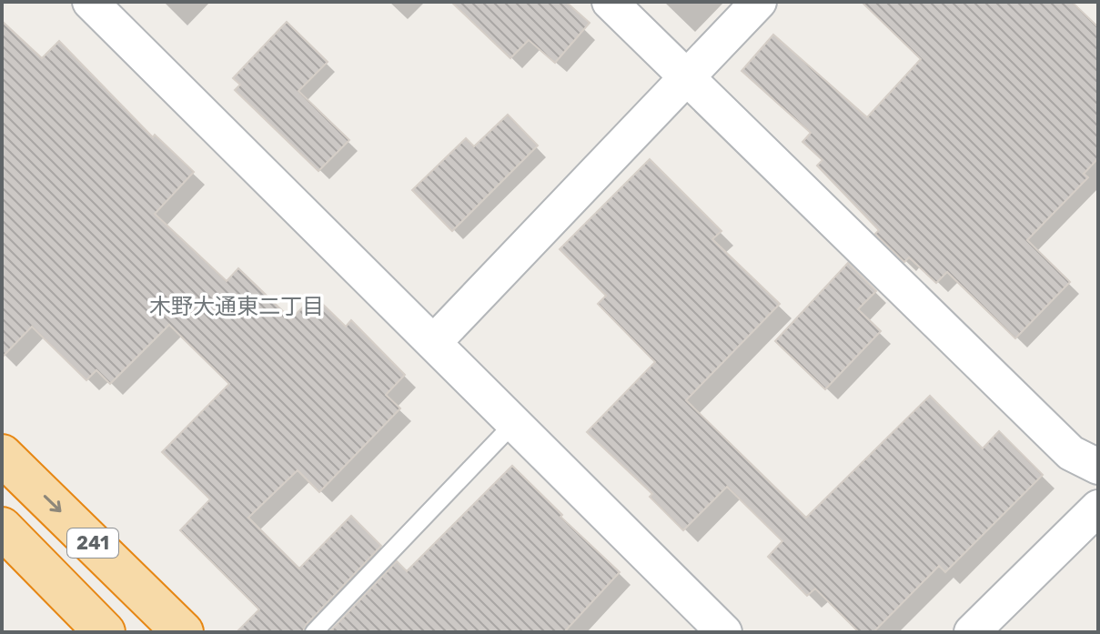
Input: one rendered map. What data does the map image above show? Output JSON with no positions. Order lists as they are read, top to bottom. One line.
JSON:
{"streets":{"highway":["241"]},"districts":["木野大通東二丁目"]}
